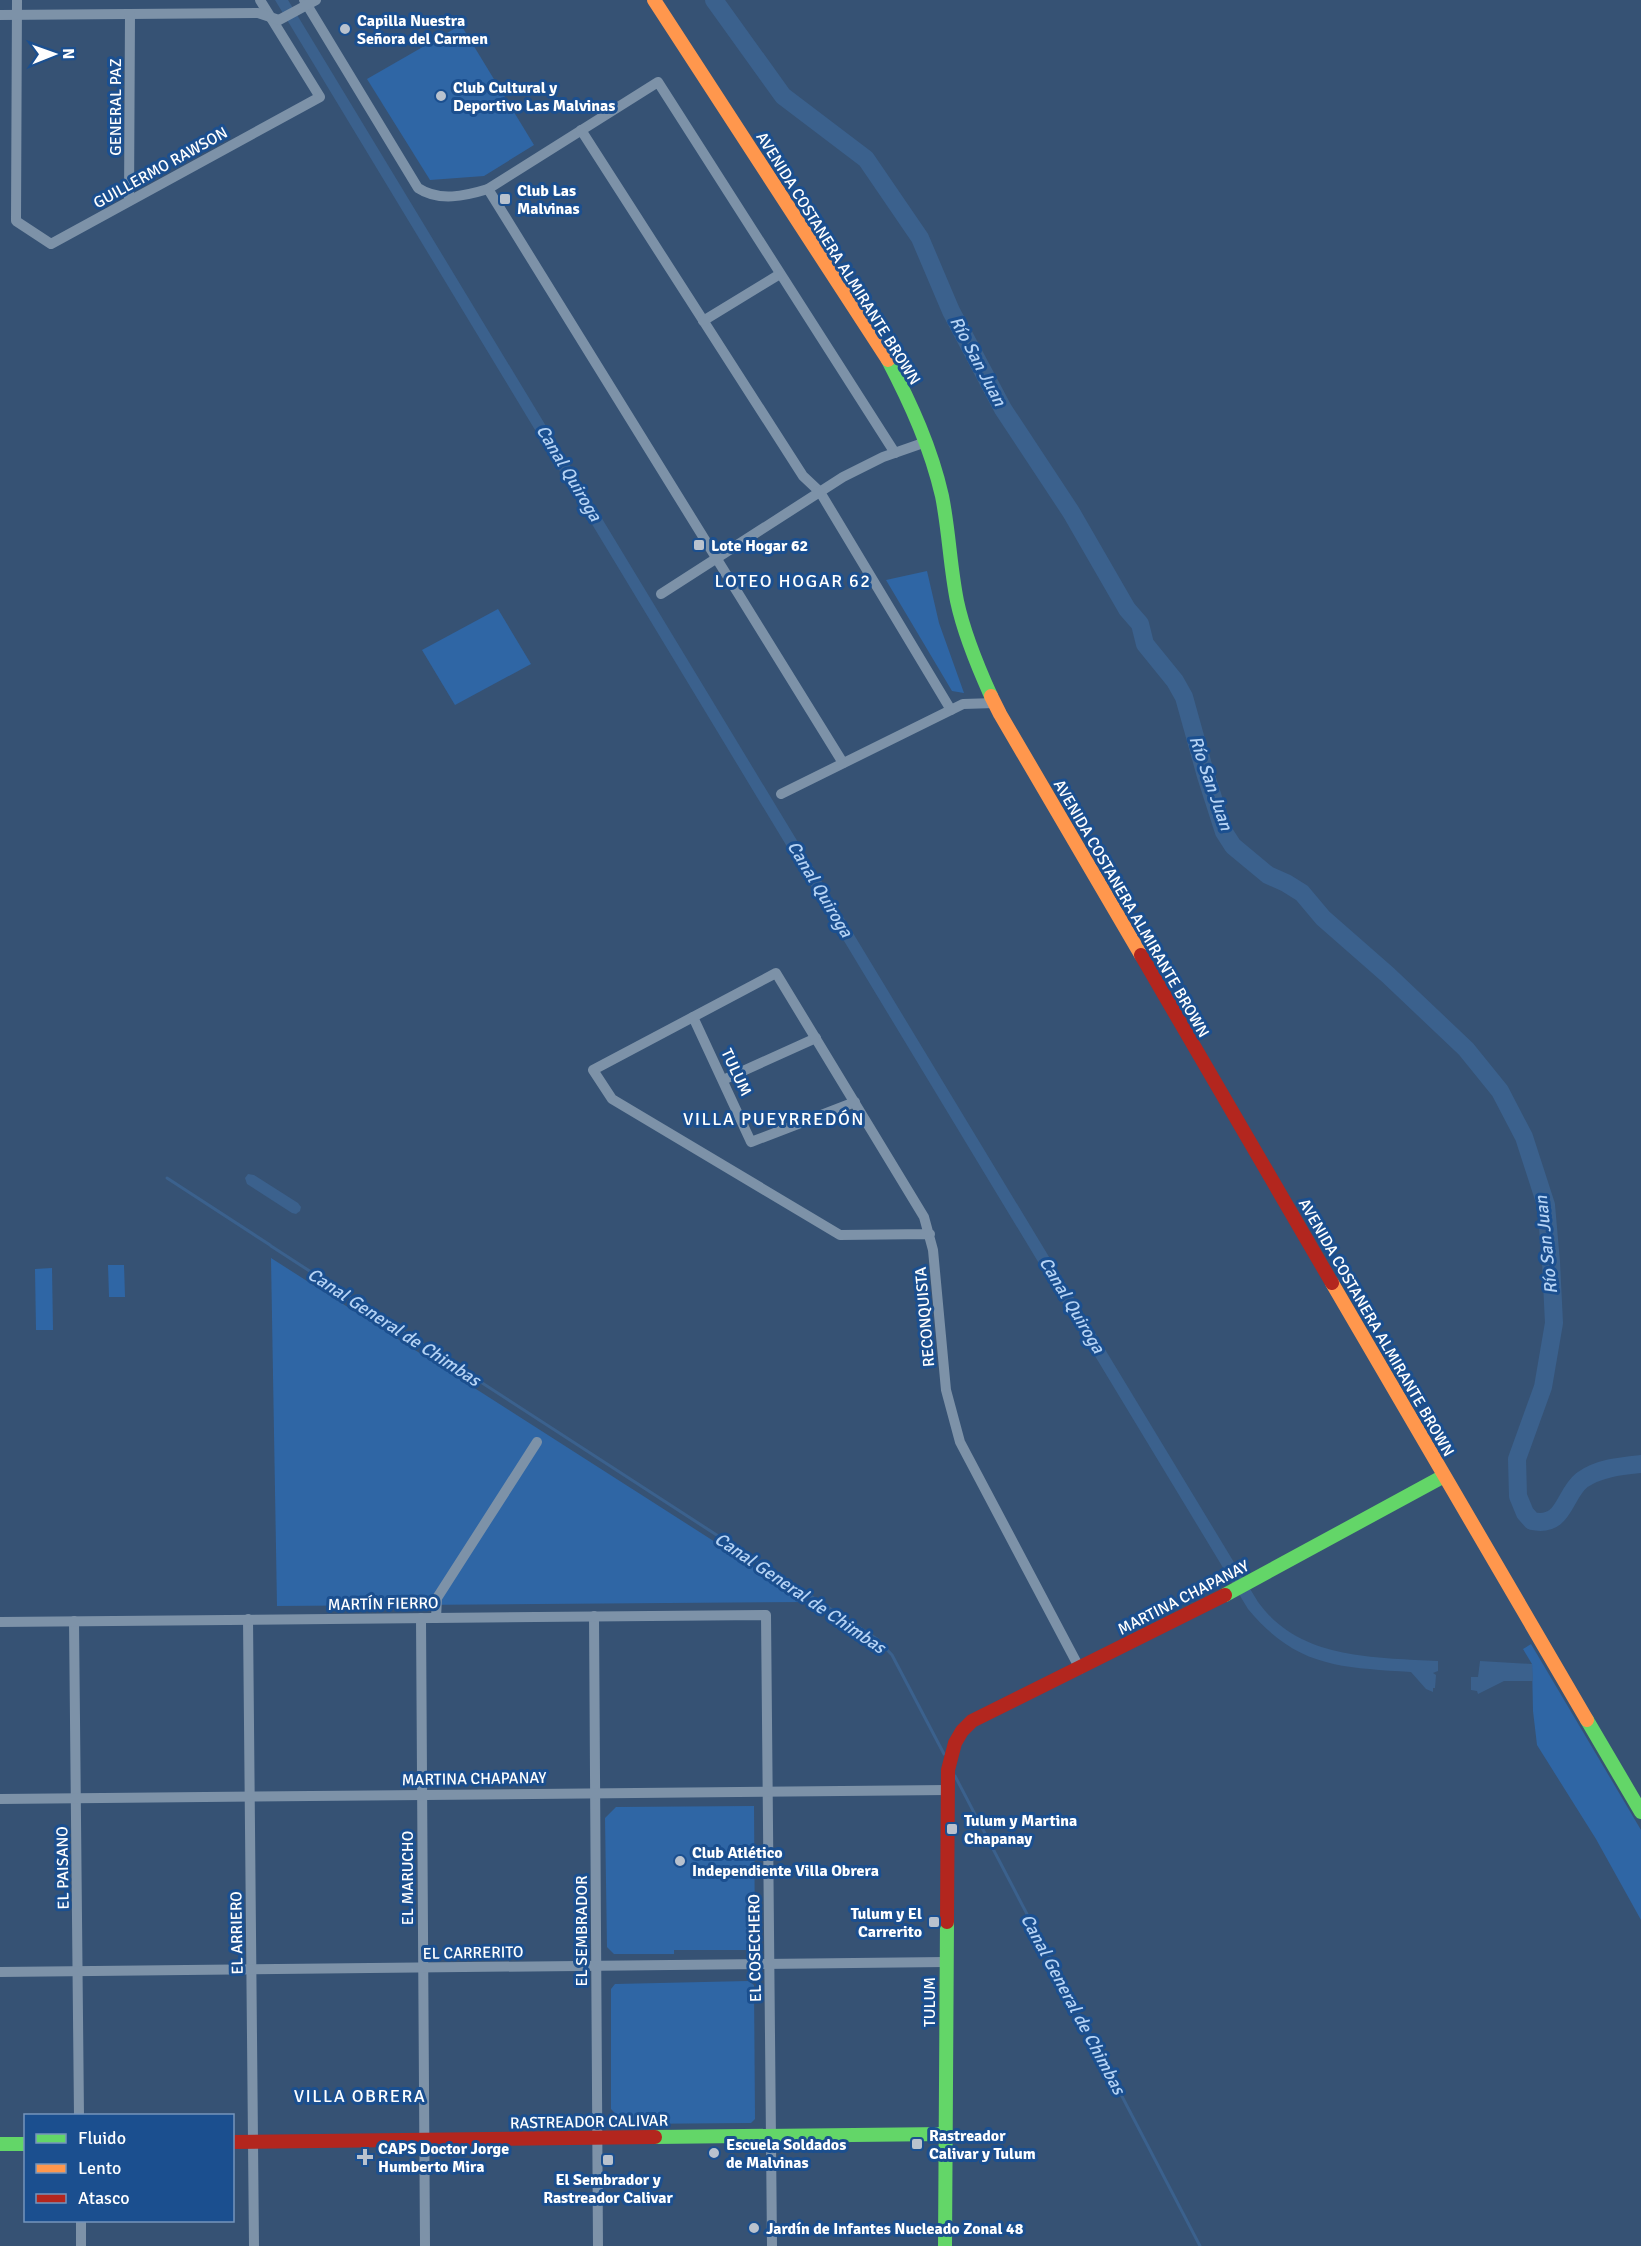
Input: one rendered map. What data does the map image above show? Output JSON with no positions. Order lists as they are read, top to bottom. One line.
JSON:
{"streets":{"main road":["AVENIDA COSTANERA ALMIRANTE BROWN","TULUM","MARTINA CHAPANAY","RASTREADOR CALIVAR"],"street":["GENERAL PAZ","GUILLERMO RAWSON","RECONQUISTA","MARTÍN FIERRO","EL PAISANO","EL MARUCHO","EL SEMBRADOR","EL ARRIERO","EL COSECHERO","EL CARRERITO"]},"crossings":[["GENERAL PAZ","GUILLERMO RAWSON"],["AVENIDA COSTANERA ALMIRANTE BROWN","MARTINA CHAPANAY"],["TULUM","RECONQUISTA"],["TULUM","MARTINA CHAPANAY"],["TULUM","EL CARRERITO"],["TULUM","RASTREADOR CALIVAR"],["RECONQUISTA","MARTINA CHAPANAY"],["MARTINA CHAPANAY","EL PAISANO"],["MARTINA CHAPANAY","EL MARUCHO"],["MARTINA CHAPANAY","EL SEMBRADOR"],["MARTINA CHAPANAY","EL ARRIERO"],["MARTINA CHAPANAY","EL COSECHERO"],["MARTÍN FIERRO","EL PAISANO"],["MARTÍN FIERRO","EL MARUCHO"],["MARTÍN FIERRO","EL SEMBRADOR"],["MARTÍN FIERRO","EL ARRIERO"],["MARTÍN FIERRO","EL COSECHERO"],["EL PAISANO","EL CARRERITO"],["EL MARUCHO","EL CARRERITO"],["EL MARUCHO","RASTREADOR CALIVAR"],["EL SEMBRADOR","EL CARRERITO"],["EL SEMBRADOR","RASTREADOR CALIVAR"],["EL ARRIERO","EL CARRERITO"],["EL ARRIERO","RASTREADOR CALIVAR"],["EL COSECHERO","EL CARRERITO"],["EL COSECHERO","RASTREADOR CALIVAR"]],"districts":["LOTEO HOGAR 62","VILLA PUEYRREDÓN","VILLA OBRERA"],"water":["Río San Juan","Canal Quiroga","Canal General de Chimbas"],"places":{"other":["Capilla Nuestra Señora del Carmen","Club Cultural y Deportivo Las Malvinas","Club Atlético Independiente Villa Obrera","Escuela Soldados de Malvinas","Jardín de Infantes Nucleado Zonal 48"],"transit":["Club Las Malvinas","Lote Hogar 62","Tulum y Martina Chapanay","Tulum y El Carrerito","Rastreador Calivar y Tulum","El Sembrador y Rastreador Calivar"],"health":["CAPS Doctor Jorge Humberto Mira"]},"legend":["Fluido","Lento","Atasco"],"north":"right"}
